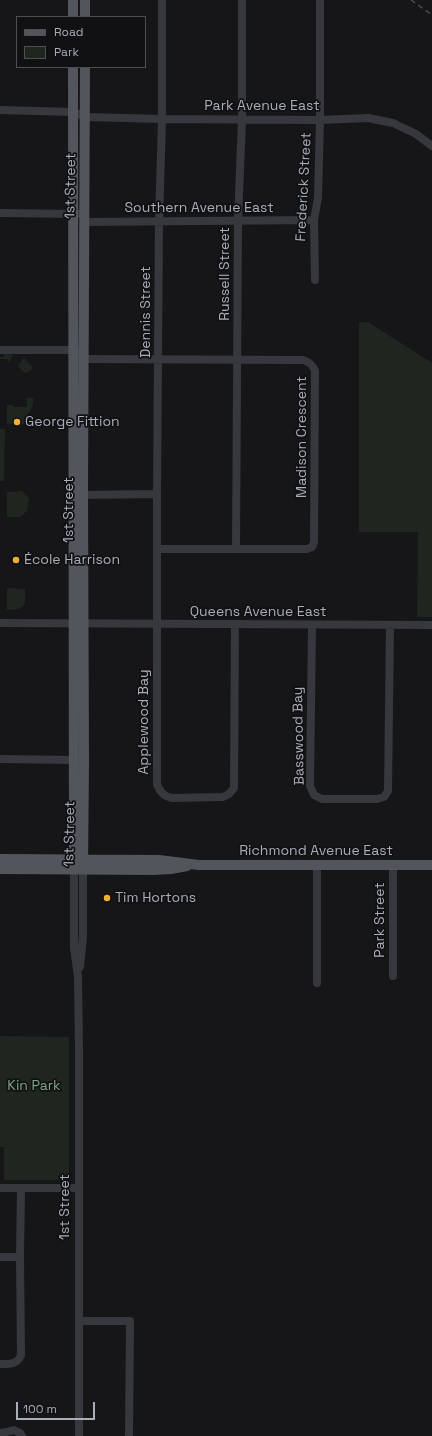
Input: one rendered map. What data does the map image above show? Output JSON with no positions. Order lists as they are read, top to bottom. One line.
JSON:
{"streets":{"main road":["1st Street","Richmond Avenue East"],"street":["Park Avenue East","Frederick Street","Southern Avenue East","Russell Street","Dennis Street","Madison Crescent","Queens Avenue East","Applewood Bay","Basswood Bay","Park Street"]},"crossings":[["Park Avenue East","1st Street"],["Park Avenue East","Frederick Street"],["Park Avenue East","Russell Street"],["Park Avenue East","Dennis Street"],["1st Street","Southern Avenue East"],["1st Street","Madison Crescent"],["1st Street","Queens Avenue East"],["1st Street","Richmond Avenue East"],["Frederick Street","Southern Avenue East"],["Southern Avenue East","Russell Street"],["Southern Avenue East","Dennis Street"],["Russell Street","Madison Crescent"],["Dennis Street","Madison Crescent"],["Dennis Street","Queens Avenue East"],["Dennis Street","Applewood Bay"],["Queens Avenue East","Applewood Bay"],["Queens Avenue East","Basswood Bay"],["Richmond Avenue East","Park Street"]],"parks":["Kin Park"],"places":["George Fittion","École Harrison","Tim Hortons"],"legend":["Road","Park"],"scale_bar":"100 m"}
